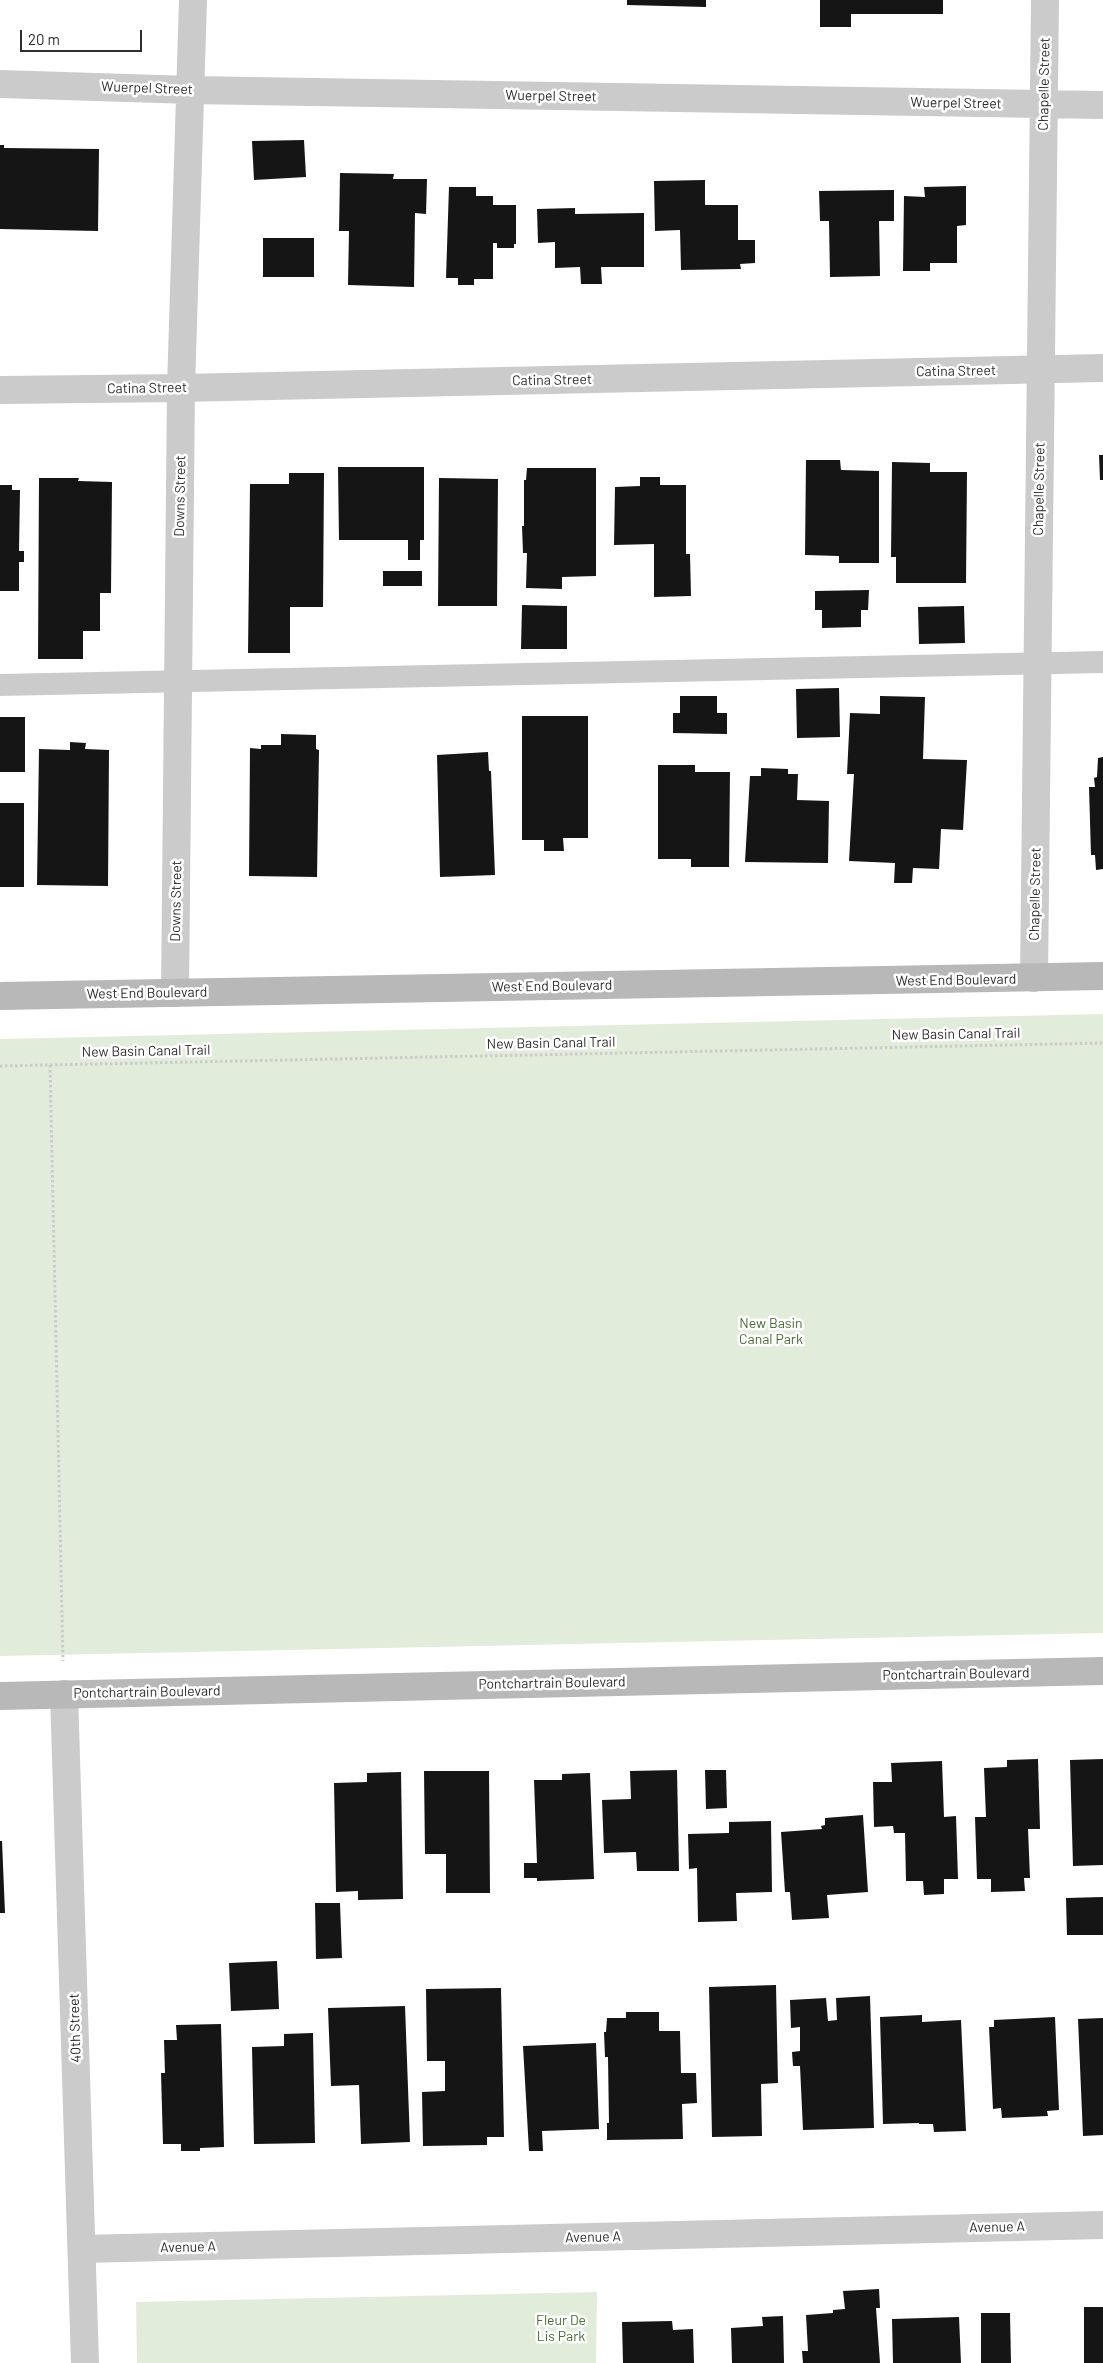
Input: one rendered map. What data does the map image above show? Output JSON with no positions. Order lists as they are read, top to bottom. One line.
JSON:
{"streets":{"main road":["West End Boulevard","Pontchartrain Boulevard"],"street":["Chapelle Street","Wuerpel Street","Catina Street","Downs Street","40th Street","Avenue A"],"path":["New Basin Canal Trail"]},"crossings":[["Chapelle Street","Wuerpel Street"],["Chapelle Street","Catina Street"],["Chapelle Street","West End Boulevard"],["Wuerpel Street","Downs Street"],["Catina Street","Downs Street"],["Downs Street","West End Boulevard"],["Pontchartrain Boulevard","40th Street"],["40th Street","Avenue A"]],"parks":["New Basin Canal Park","Fleur De Lis Park"],"scale_bar":"20 m"}
